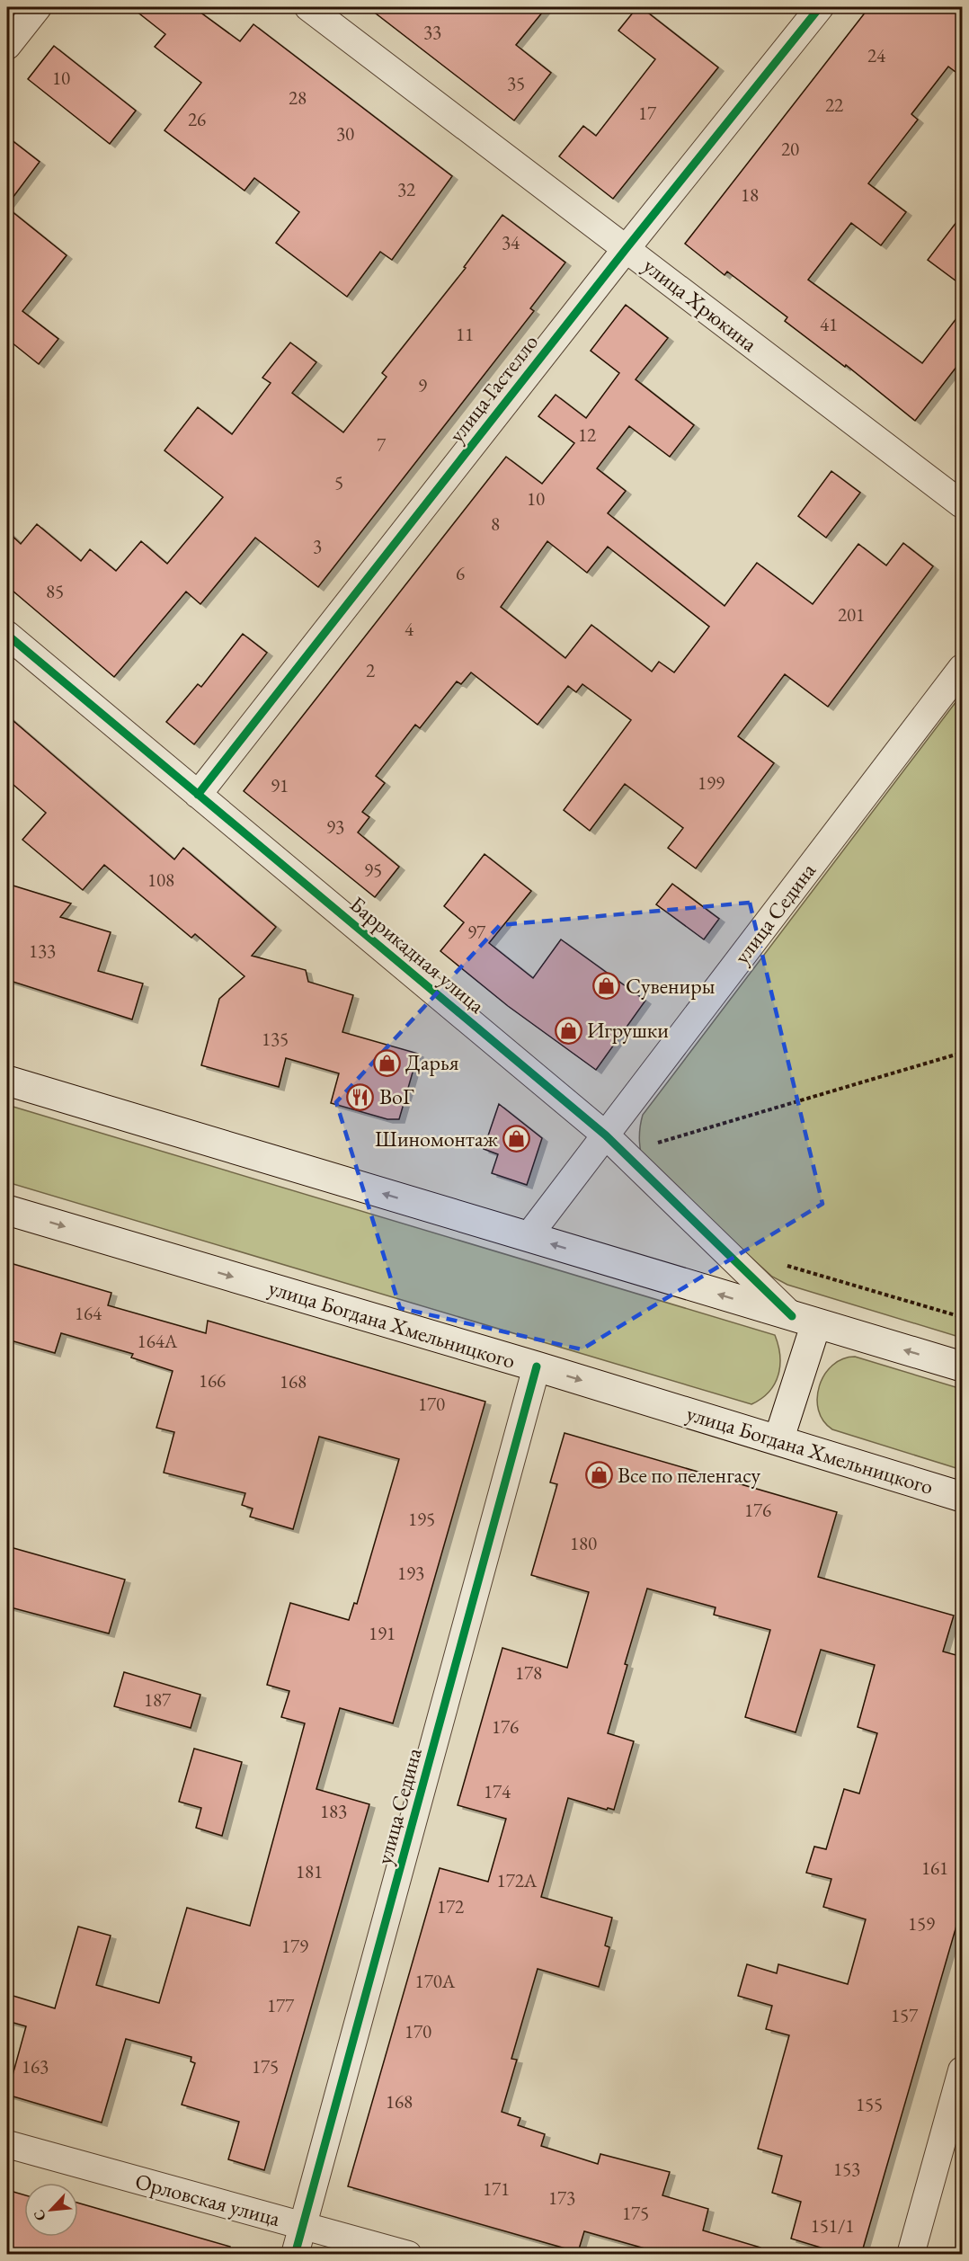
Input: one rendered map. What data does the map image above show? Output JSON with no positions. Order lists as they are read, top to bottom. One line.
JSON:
{"streets":{"main road":["улица Богдана Хмельницкого"],"street":["улица Хрюкина","улица Гастелло","улица Седина","Баррикадная улица","Орловская улица"]},"crossings":[["улица Хрюкина","улица Гастелло"],["улица Гастелло","Баррикадная улица"],["улица Седина","Баррикадная улица"],["улица Седина","улица Богдана Хмельницкого"],["улица Седина","Орловская улица"]],"places":{"shop":["Сувениры","Игрушки","Дарья","Шиномонтаж","Все по пеленгасу"],"restaurant":["ВоГ"]},"house_numbers":["33","24","10","35","28","22","17","26","30","20","32","18","34","41","11","9","12","7","5","10","8","3","6","85","201","4","2","199","91","93","95","108","97","133","135","164","164А","166","168","170","176","195","180","193","191","178","187","176","174","183","161","181","172А","172","159","179","170А","177","157","170","163","175","168","155","153","171","173","175","151/1"],"north":"bottom left"}
